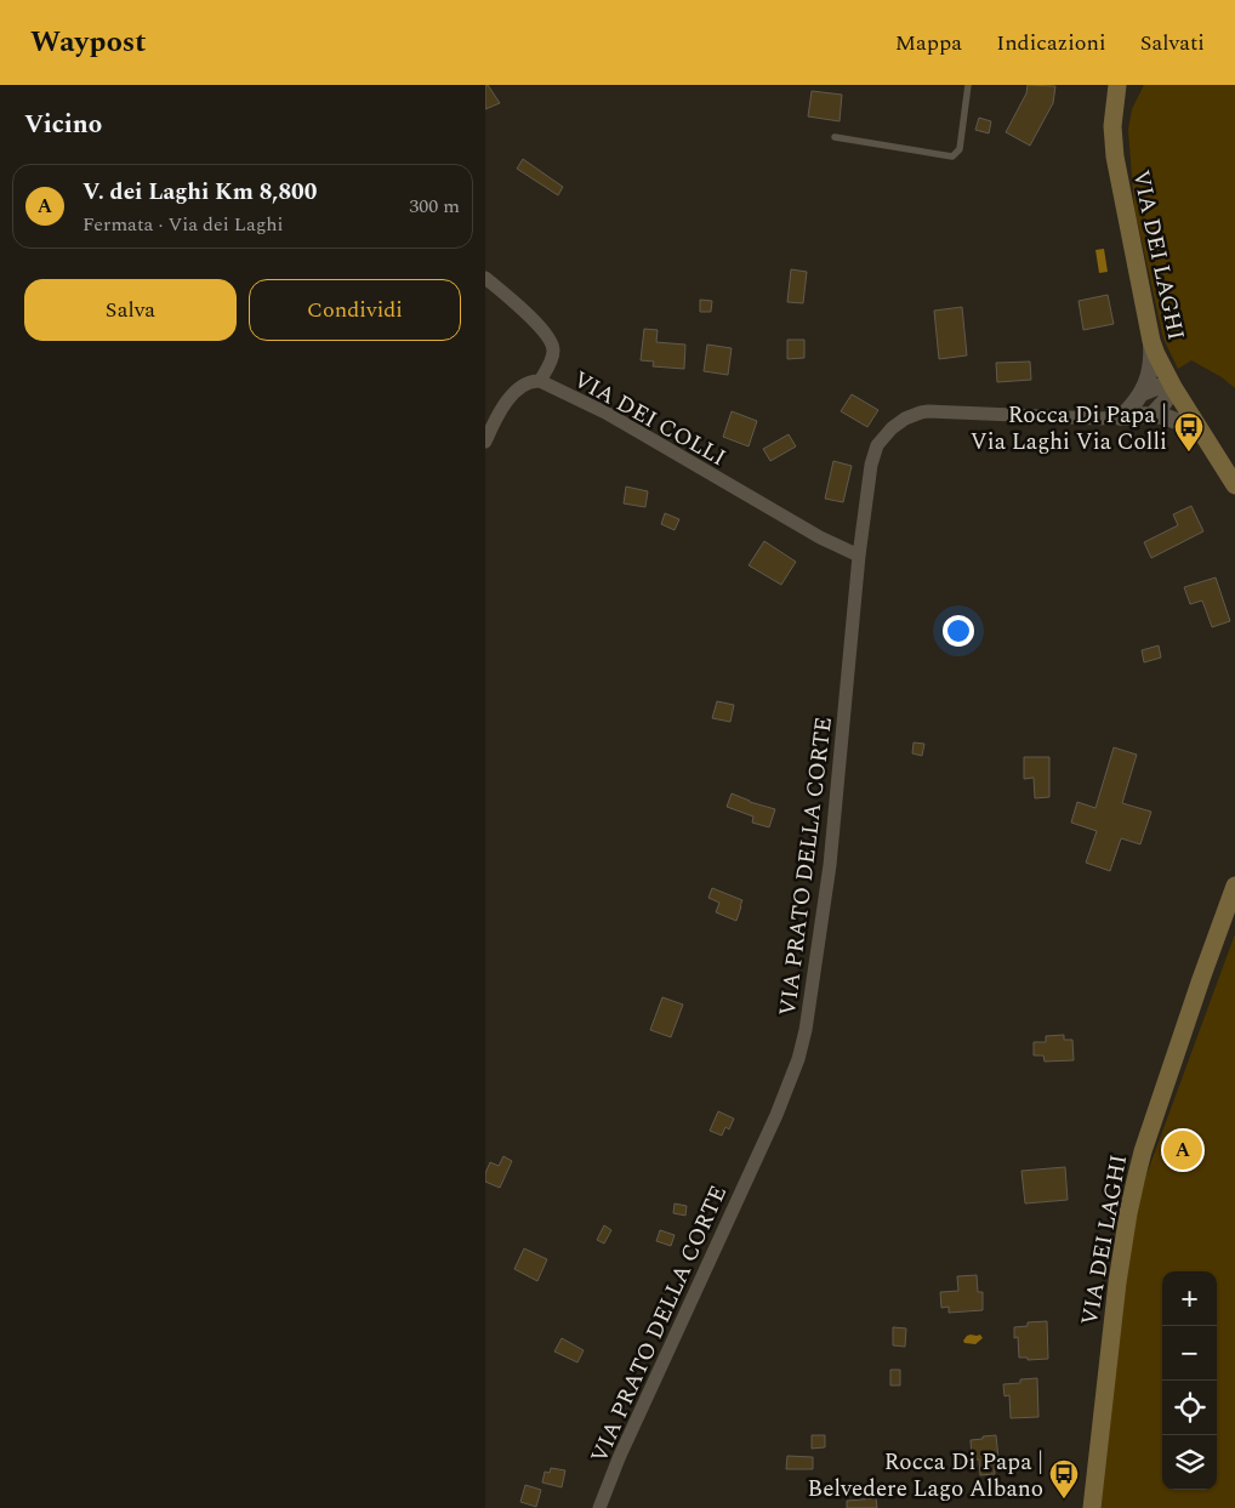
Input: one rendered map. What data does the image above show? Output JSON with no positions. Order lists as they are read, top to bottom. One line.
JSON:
{"streets":{"main road":["VIA DEI LAGHI"],"street":["VIA DEI COLLI","VIA PRATO DELLA CORTE"]},"crossings":[["VIA DEI COLLI","VIA PRATO DELLA CORTE"]],"places":{"bus stop":["Rocca Di Papa | Via Laghi Via Colli","Rocca Di Papa | Belvedere Lago Albano"]},"page":{"header":"Waypost","nav":["Mappa","Indicazioni","Salvati"],"heading":"Vicino","list":[{"mark":"A","name":"V. dei Laghi Km 8,800","note":"Fermata · Via dei Laghi","value":"300 m"}],"buttons":["Salva","Condividi"],"pins":"A","map_buttons":["+","−"]}}
